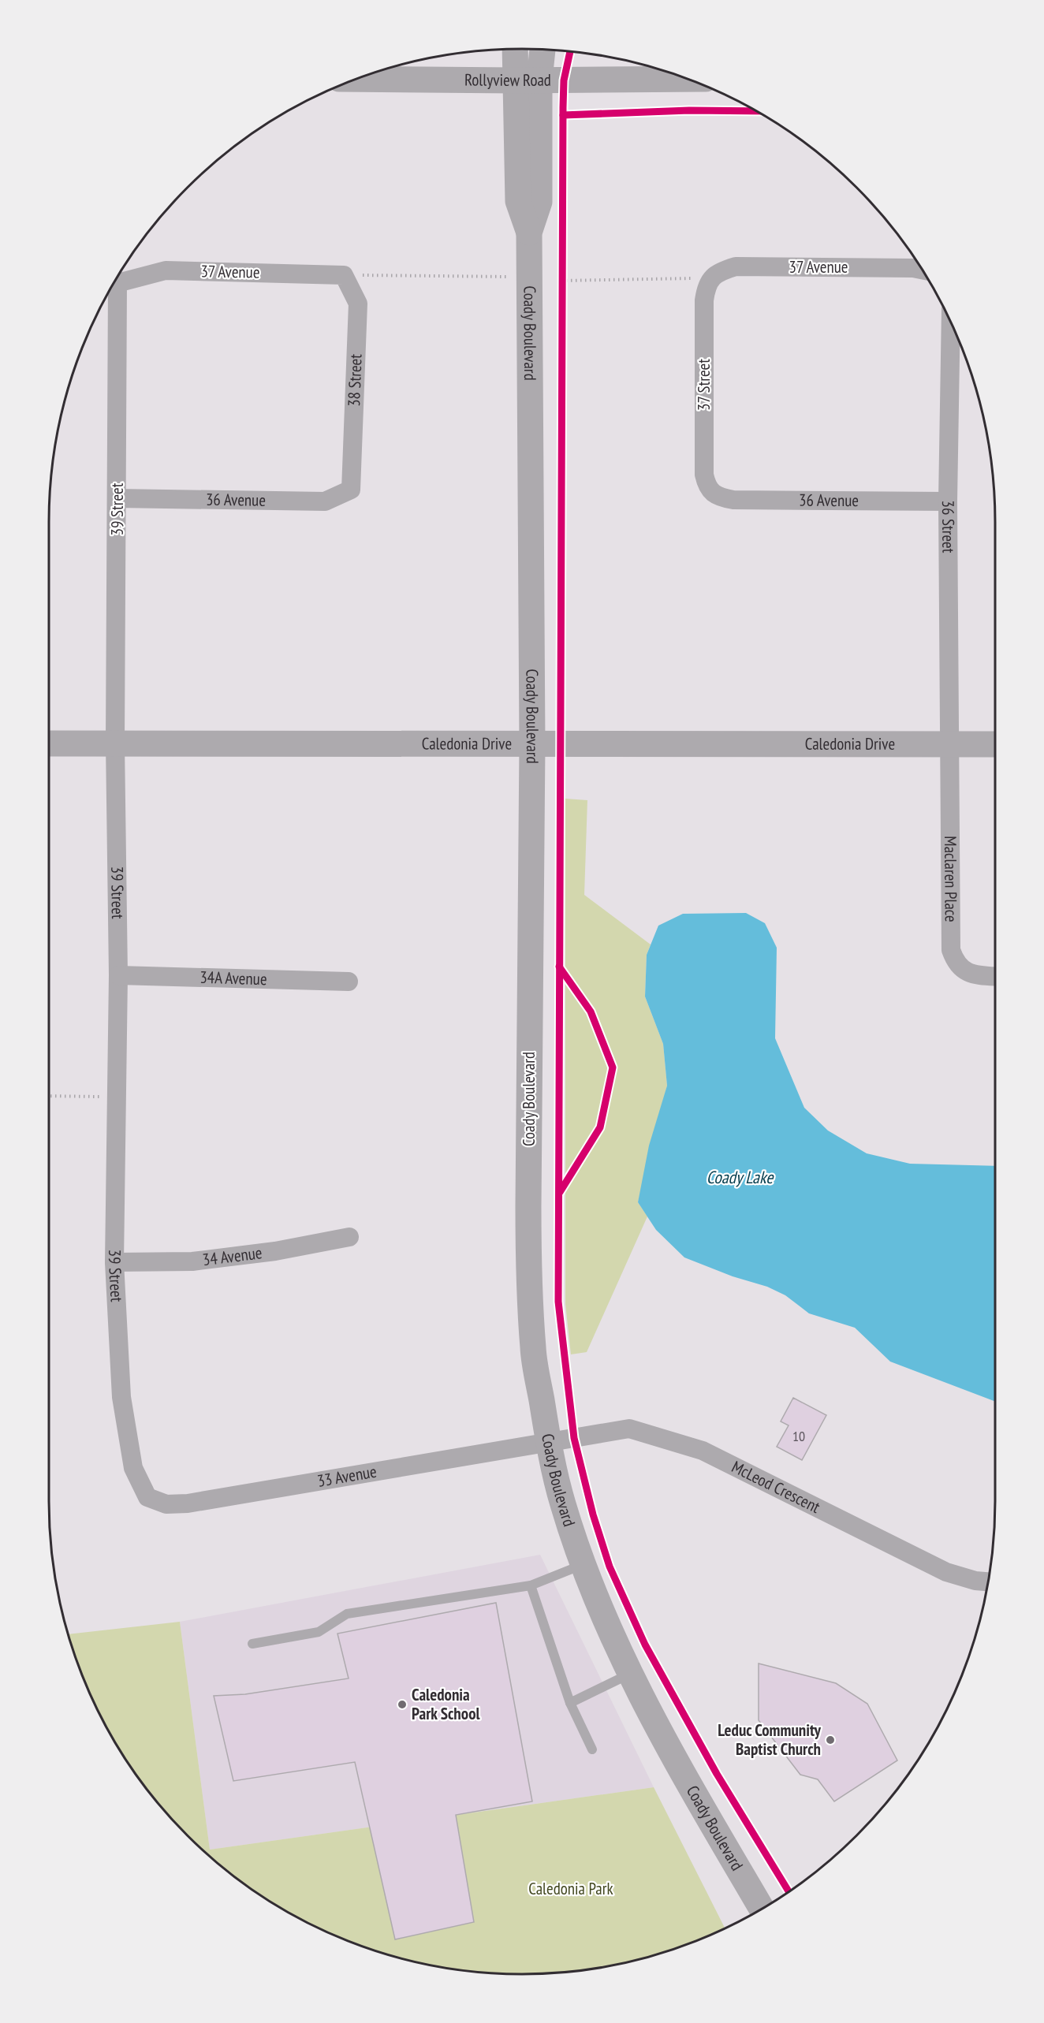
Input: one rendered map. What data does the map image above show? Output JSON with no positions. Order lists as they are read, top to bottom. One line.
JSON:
{"streets":{"main road":["Rollyview Road","Coady Boulevard","Caledonia Drive"],"street":["37 Avenue","38 Street","37 Street","36 Avenue","39 Street","36 Street","Maclaren Place","34A Avenue","34 Avenue","33 Avenue","McLeod Crescent"]},"crossings":[["Rollyview Road","Coady Boulevard"],["37 Avenue","38 Street"],["37 Avenue","37 Street"],["37 Avenue","39 Street"],["Coady Boulevard","Caledonia Drive"],["Coady Boulevard","33 Avenue"],["Coady Boulevard","McLeod Crescent"],["38 Street","36 Avenue"],["37 Street","36 Avenue"],["36 Avenue","39 Street"],["36 Avenue","36 Street"],["39 Street","Caledonia Drive"],["39 Street","34A Avenue"],["39 Street","34 Avenue"],["39 Street","33 Avenue"],["36 Street","Caledonia Drive"],["36 Street","Maclaren Place"],["Caledonia Drive","Maclaren Place"],["33 Avenue","McLeod Crescent"]],"water":["Coady Lake"],"parks":["Caledonia Park"],"places":["Caledonia Park School","Leduc Community Baptist Church"],"house_numbers":["10"]}
